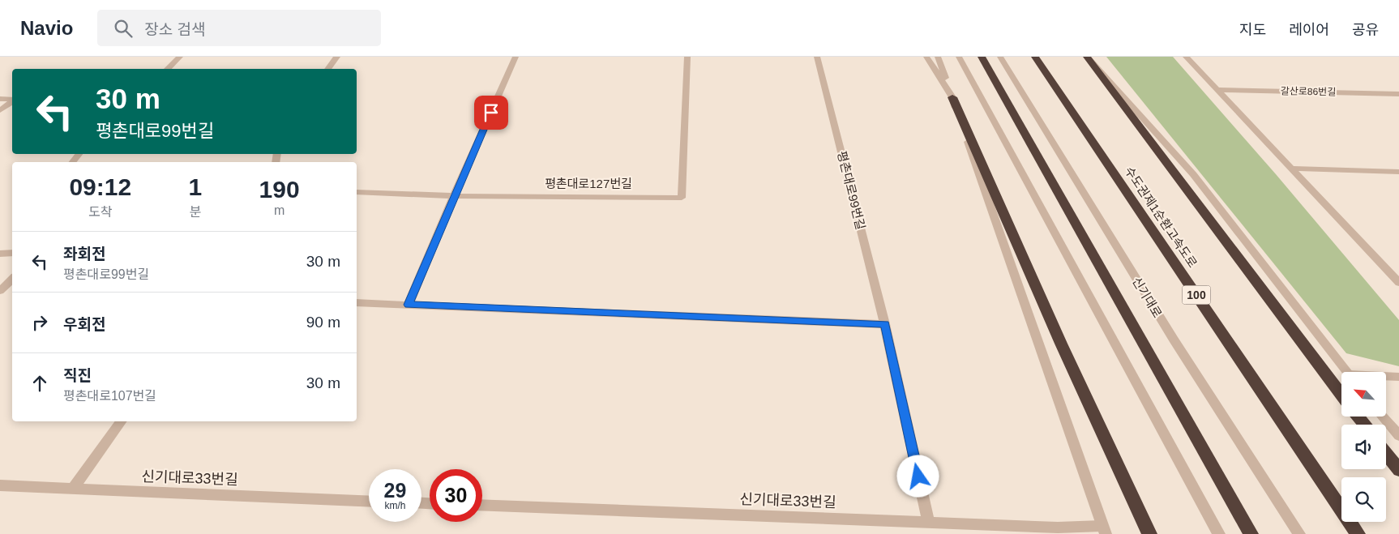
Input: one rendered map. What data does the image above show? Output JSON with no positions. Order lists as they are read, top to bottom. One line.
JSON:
{"streets":{"highway":["수도권제1순환고속도로","100"],"street":["갈산로86번길","평촌대로127번길","평촌대로99번길","신기대로","신기대로33번길"]},"crossings":[["평촌대로99번길","신기대로33번길"]],"north":"top left","page":{"header":"Navio","search":"장소 검색","nav":["지도","레이어","공유"],"turn":["30 m","평촌대로99번길"],"eta":["09:12","도착","1","분","190","m"],"list":[{"name":"좌회전","note":"평촌대로99번길","value":"30 m"},{"name":"우회전","value":"90 m"},{"name":"직진","note":"평촌대로107번길","value":"30 m"}],"speed":"29 km/h","limit":"30"}}
